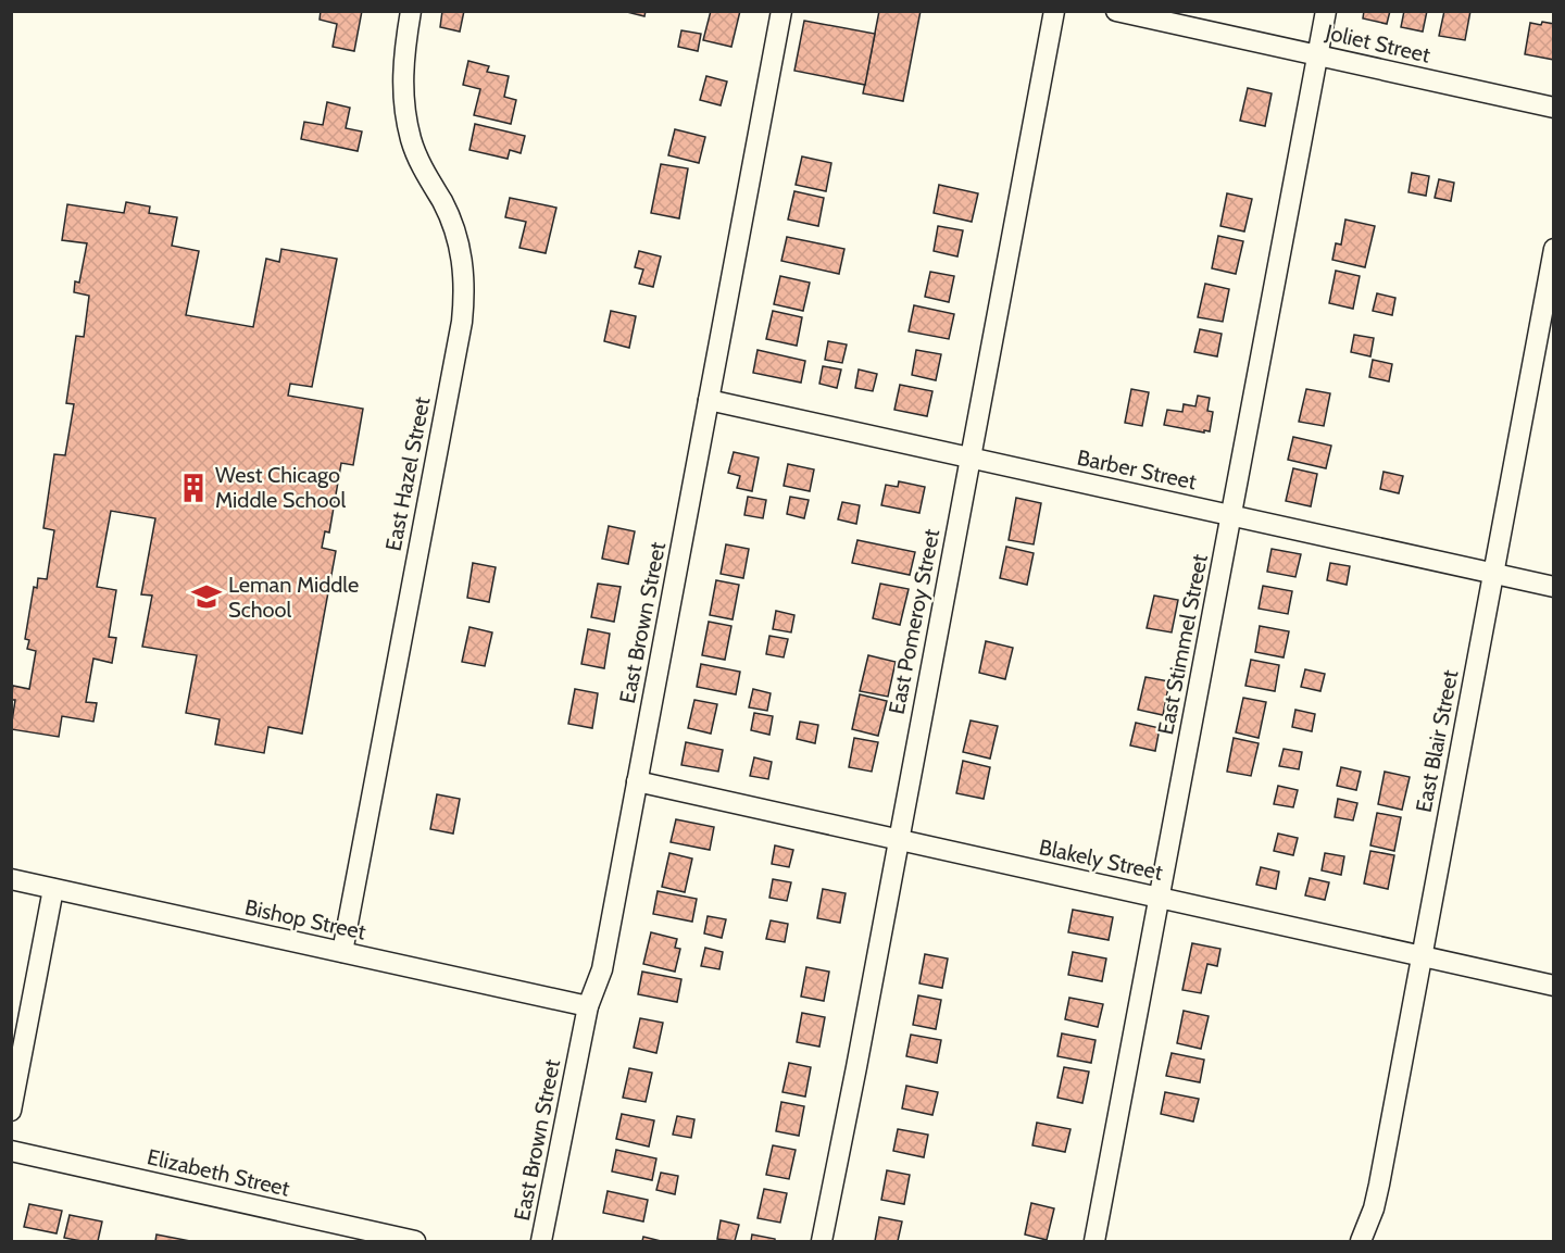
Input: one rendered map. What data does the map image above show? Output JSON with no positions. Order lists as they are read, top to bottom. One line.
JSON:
{"streets":{"street":["Joliet Street","Barber Street","East Hazel Street","East Pomeroy Street","East Brown Street","East Stimmel Street","East Blair Street","Blakely Street","Bishop Street","Elizabeth Street"]},"crossings":[["Joliet Street","East Stimmel Street"],["Barber Street","East Pomeroy Street"],["Barber Street","East Brown Street"],["Barber Street","East Stimmel Street"],["Barber Street","East Blair Street"],["East Hazel Street","Bishop Street"],["East Pomeroy Street","Blakely Street"],["East Brown Street","Blakely Street"],["East Brown Street","Bishop Street"],["East Stimmel Street","Blakely Street"],["East Blair Street","Blakely Street"]],"places":{"building":["West Chicago Middle School"],"school or university":["Leman Middle School"]}}
